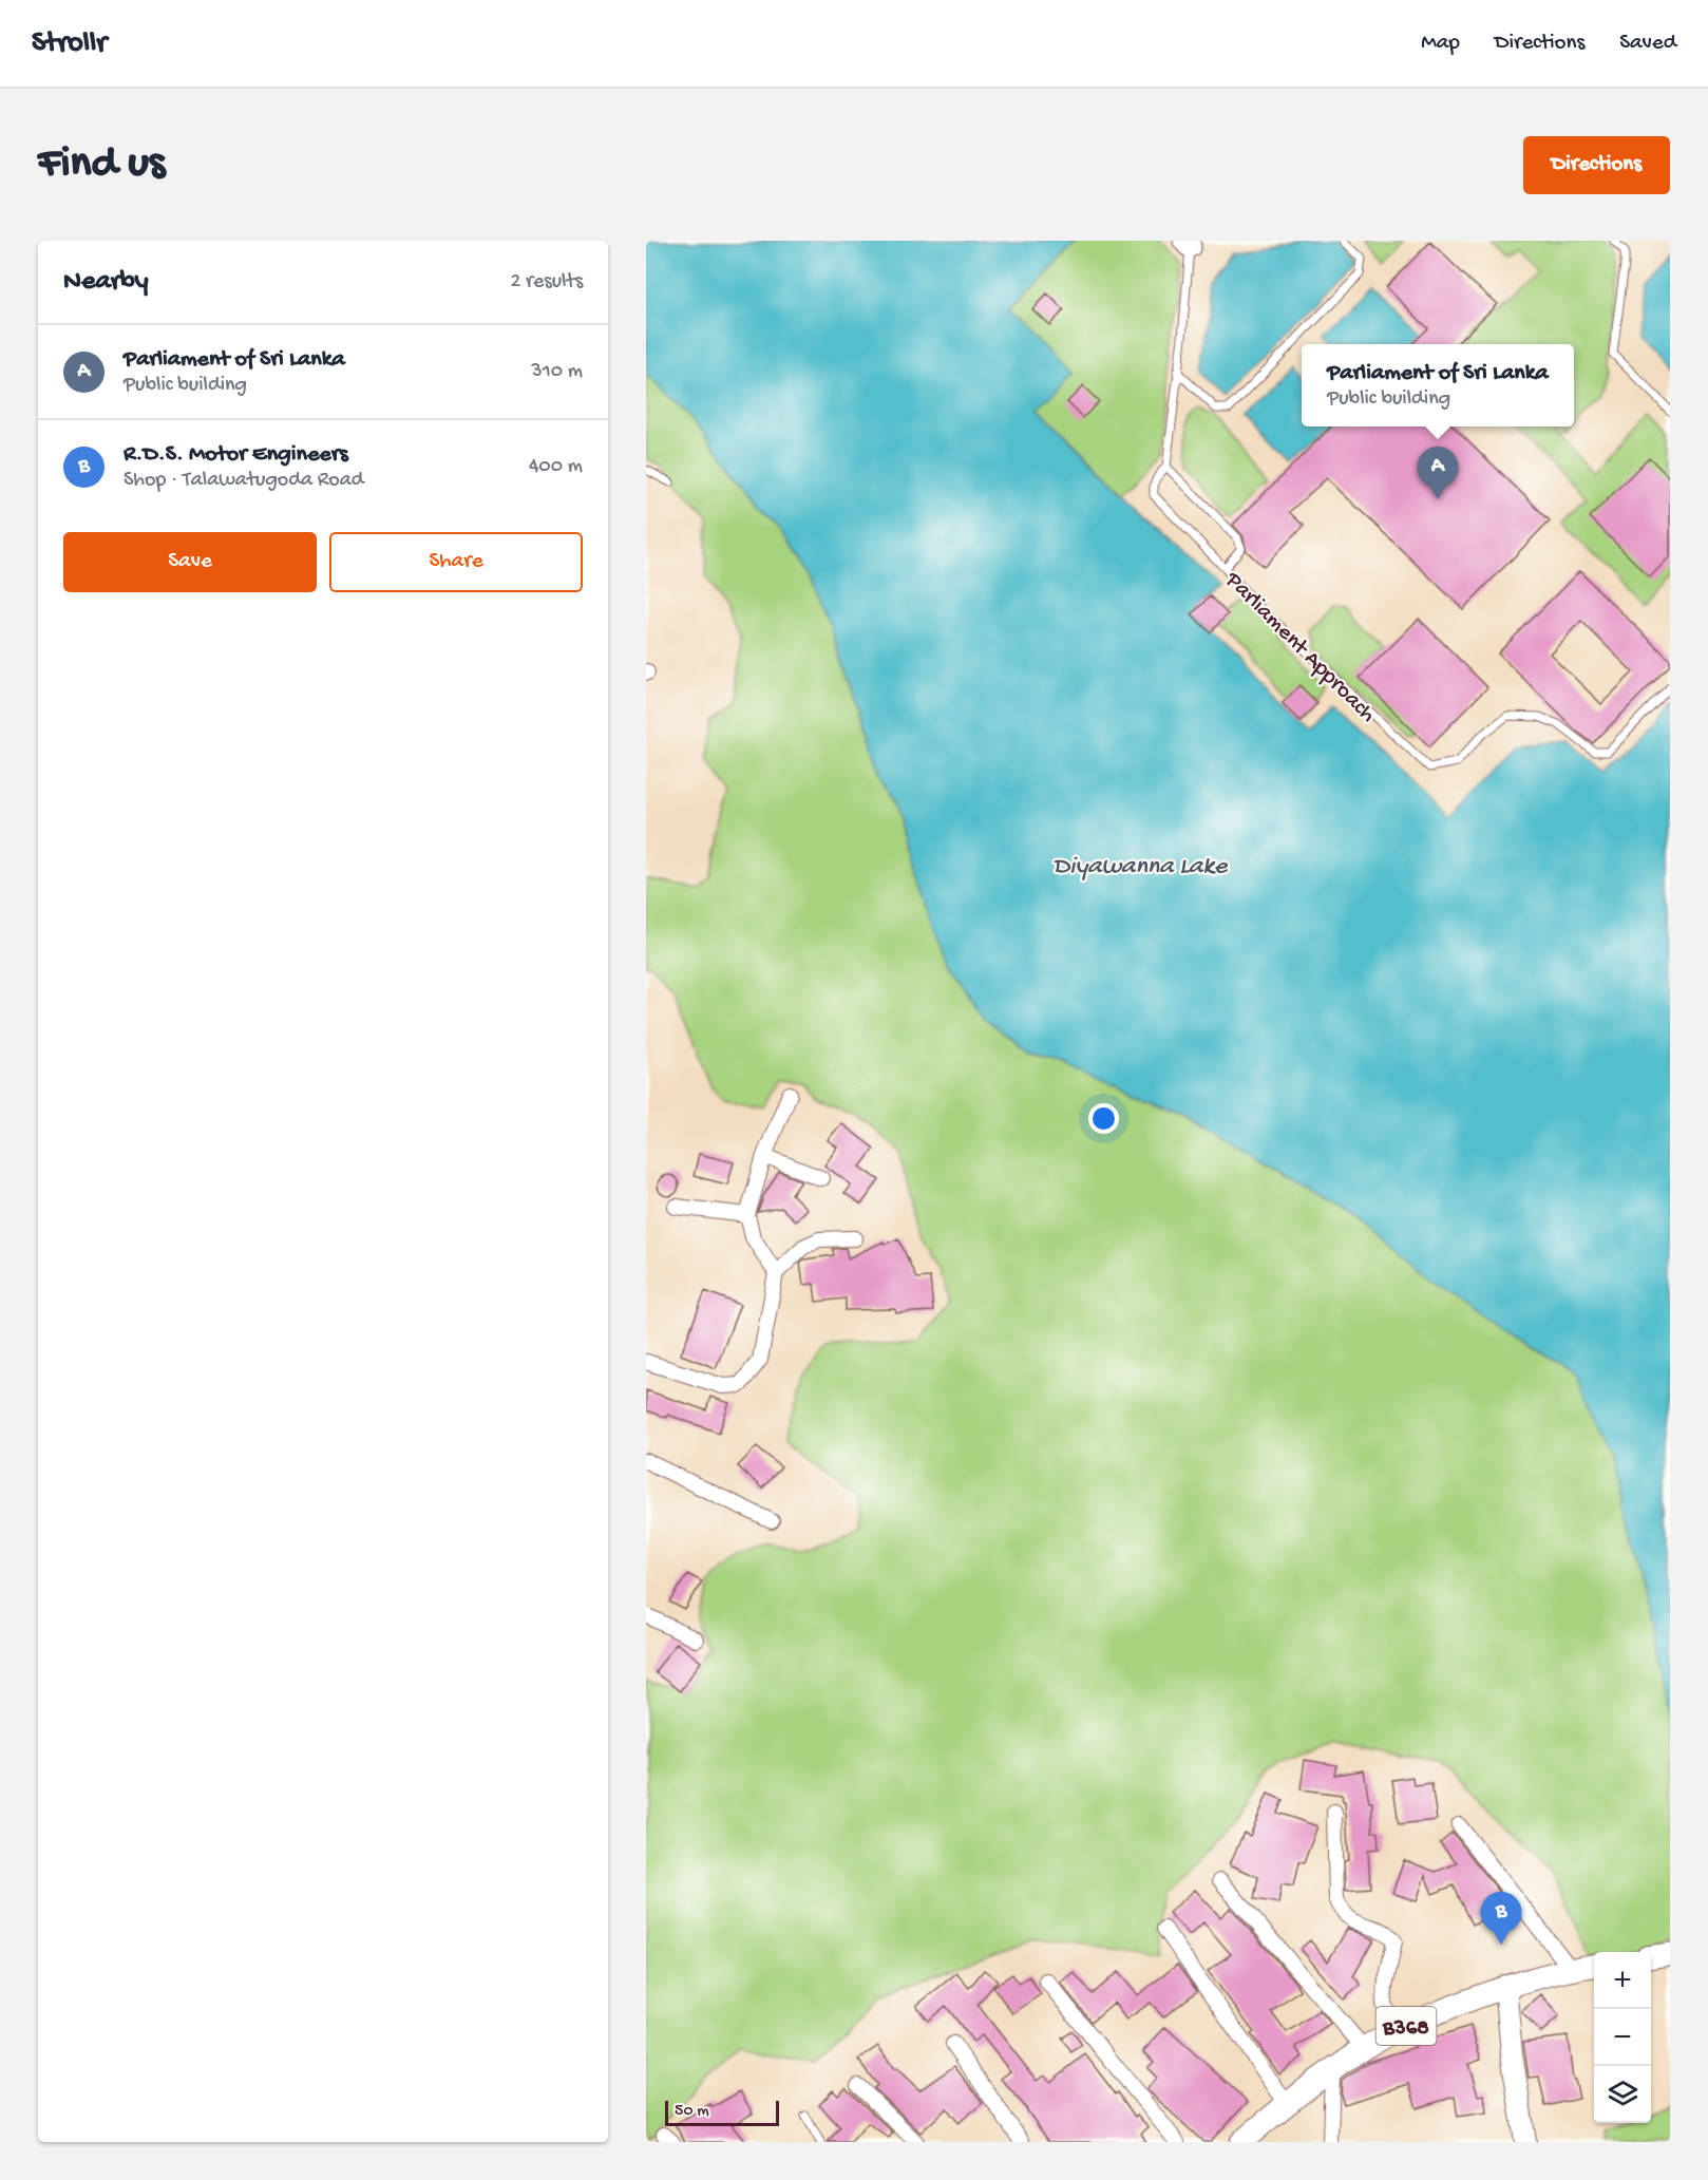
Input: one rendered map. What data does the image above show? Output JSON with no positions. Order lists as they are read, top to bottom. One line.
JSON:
{"streets":{"main road":["B368"],"lane":["Parliament Approach"]},"water":["Diyawanna Lake"],"scale_bar":"50 m","page":{"header":"Strollr","nav":["Map","Directions","Saved"],"buttons":["Directions",["Save","Share"]],"title":"Find us","heading":["Nearby","2 results"],"list":[{"mark":"A","name":"Parliament of Sri Lanka","note":"Public building","value":"310 m"},{"mark":"B","name":"R.D.S. Motor Engineers","note":"Shop · Talawatugoda Road","value":"400 m"}],"popup":["Parliament of Sri Lanka","Public building"],"pins":["A","B"],"map_buttons":["+","−"],"scale":"50 m"}}
